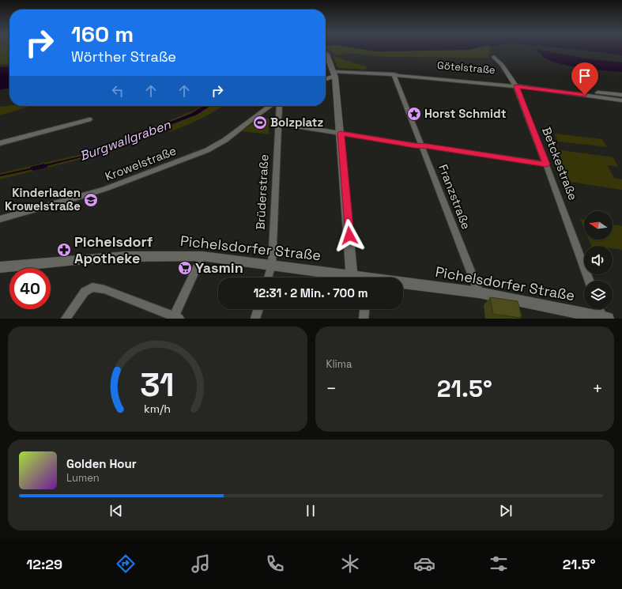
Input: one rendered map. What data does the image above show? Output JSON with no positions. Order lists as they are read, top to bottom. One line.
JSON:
{"streets":{"street":["Götelstraße","Krowelstraße","Betckestraße","Brüderstraße","Franzstraße","Pichelsdorfer Straße"]},"crossings":[["Götelstraße","Betckestraße"],["Götelstraße","Franzstraße"],["Brüderstraße","Pichelsdorfer Straße"],["Franzstraße","Pichelsdorfer Straße"]],"water":["Burgwallgraben"],"places":{"place":["Horst Schmidt"],"sports":["Bolzplatz"],"school or university":["Kinderladen Krowelstraße"],"pharmacy":["Pichelsdorf Apotheke"],"supermarket":["Yasmin"]},"north":"left","page":{"turn":["160 m","Wörther Straße"],"limit":"40","trip":"12:31 · 2 Min. · 700 m","tile":"Klima","heat":["−","21.5°","+"],"song":["Golden Hour","Lumen"],"tabs":["12:29","21.5°"],"gauge":["31","km/h"]}}
